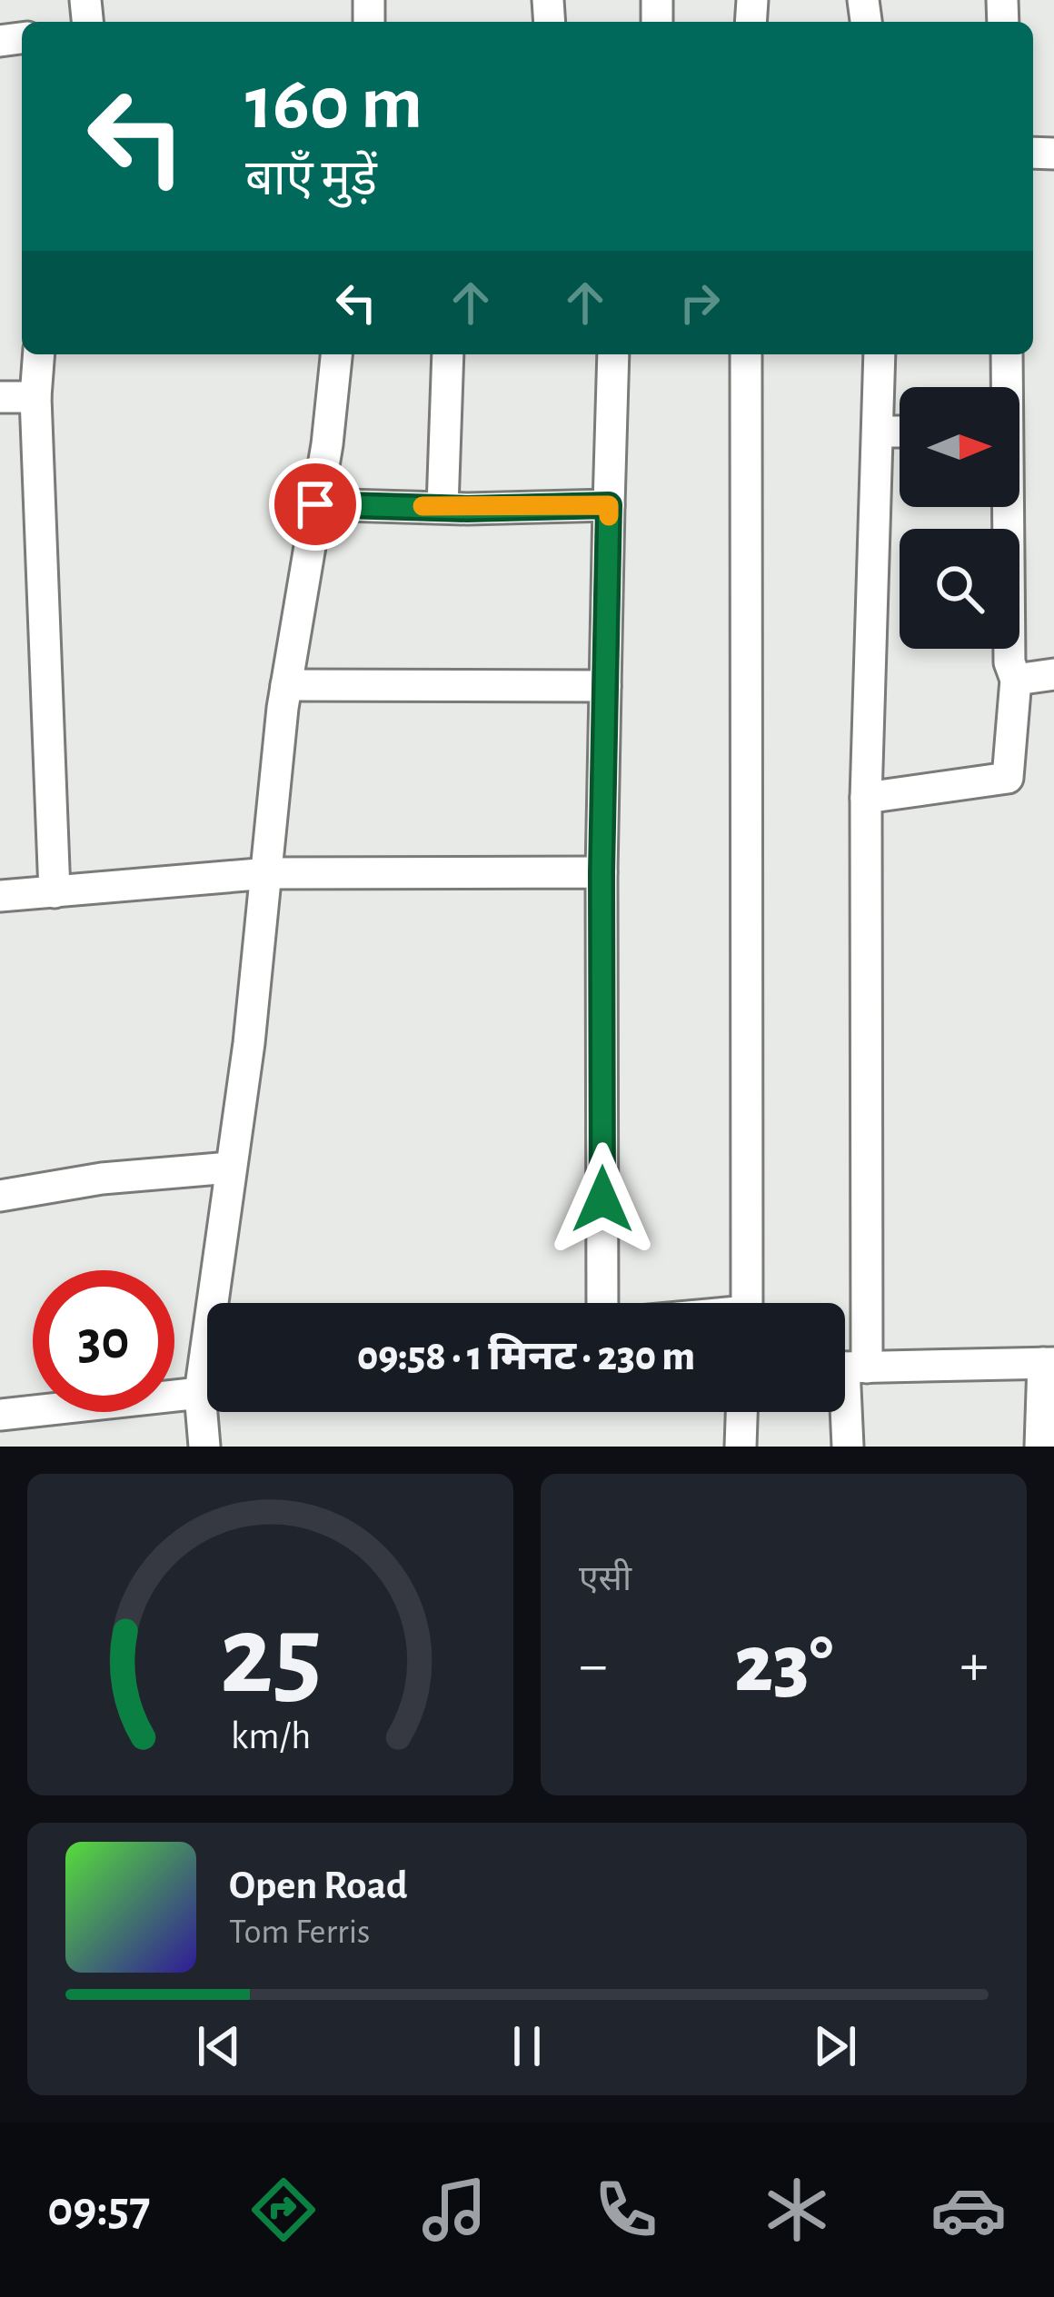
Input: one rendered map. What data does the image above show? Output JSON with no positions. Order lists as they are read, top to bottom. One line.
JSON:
{"north":"right","page":{"turn":["160 m","बाएँ मुड़ें"],"limit":"30","trip":"09:58 · 1 मिनट · 230 m","tile":"एसी","heat":["−","23°","+"],"song":["Open Road","Tom Ferris"],"tabs":"09:57","gauge":["25","km/h"]}}
